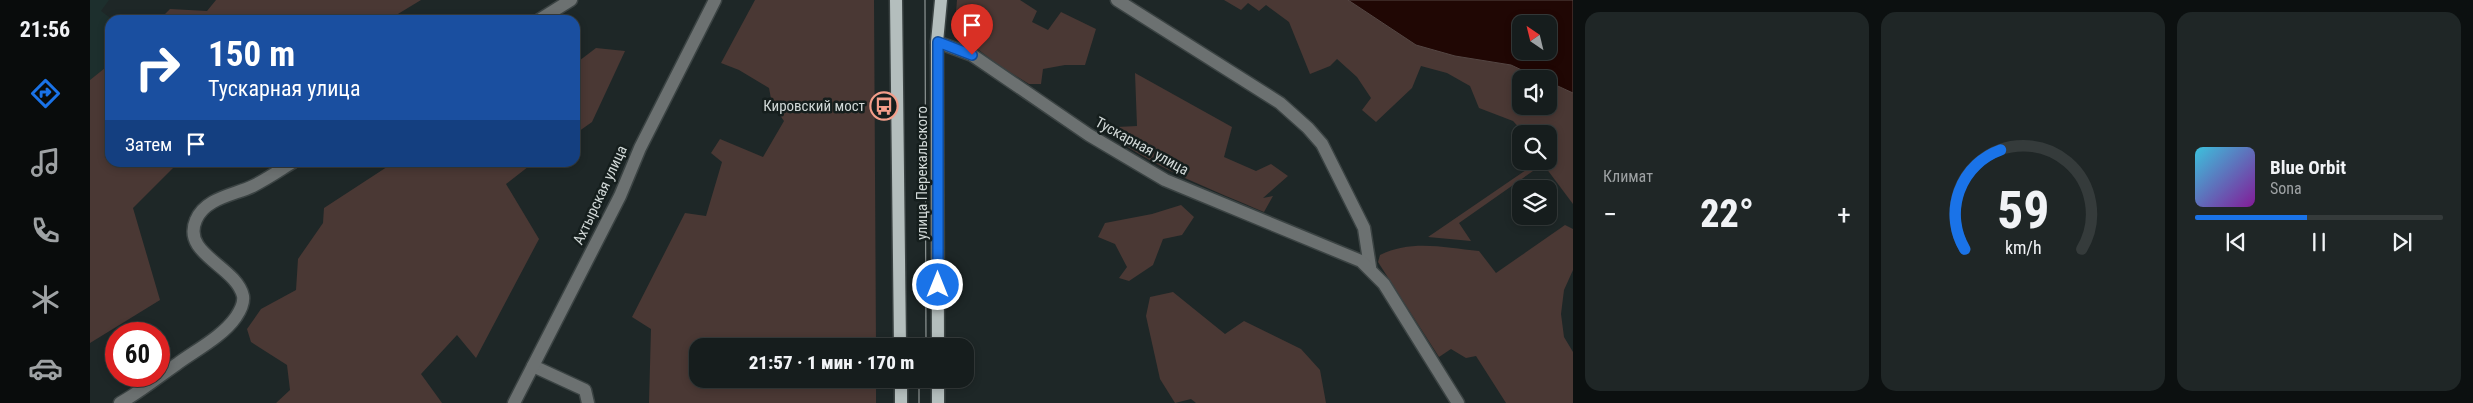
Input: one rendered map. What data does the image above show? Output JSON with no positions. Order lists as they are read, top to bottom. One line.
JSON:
{"streets":{"main road":["улица Перекальского"],"street":["Тускарная улица","Ахтырская улица"]},"crossings":[["Тускарная улица","улица Перекальского"]],"places":{"bus stop":["Кировский мост"]},"north":"top left","page":{"tabs":"21:56","tile":"Климат","turn":["150 m","Тускарная улица"],"then":"Затем","song":["Blue Orbit","Sona"],"heat":["−","22°","+"],"limit":"60","trip":"21:57 · 1 мин · 170 m","gauge":["59","km/h"]}}
